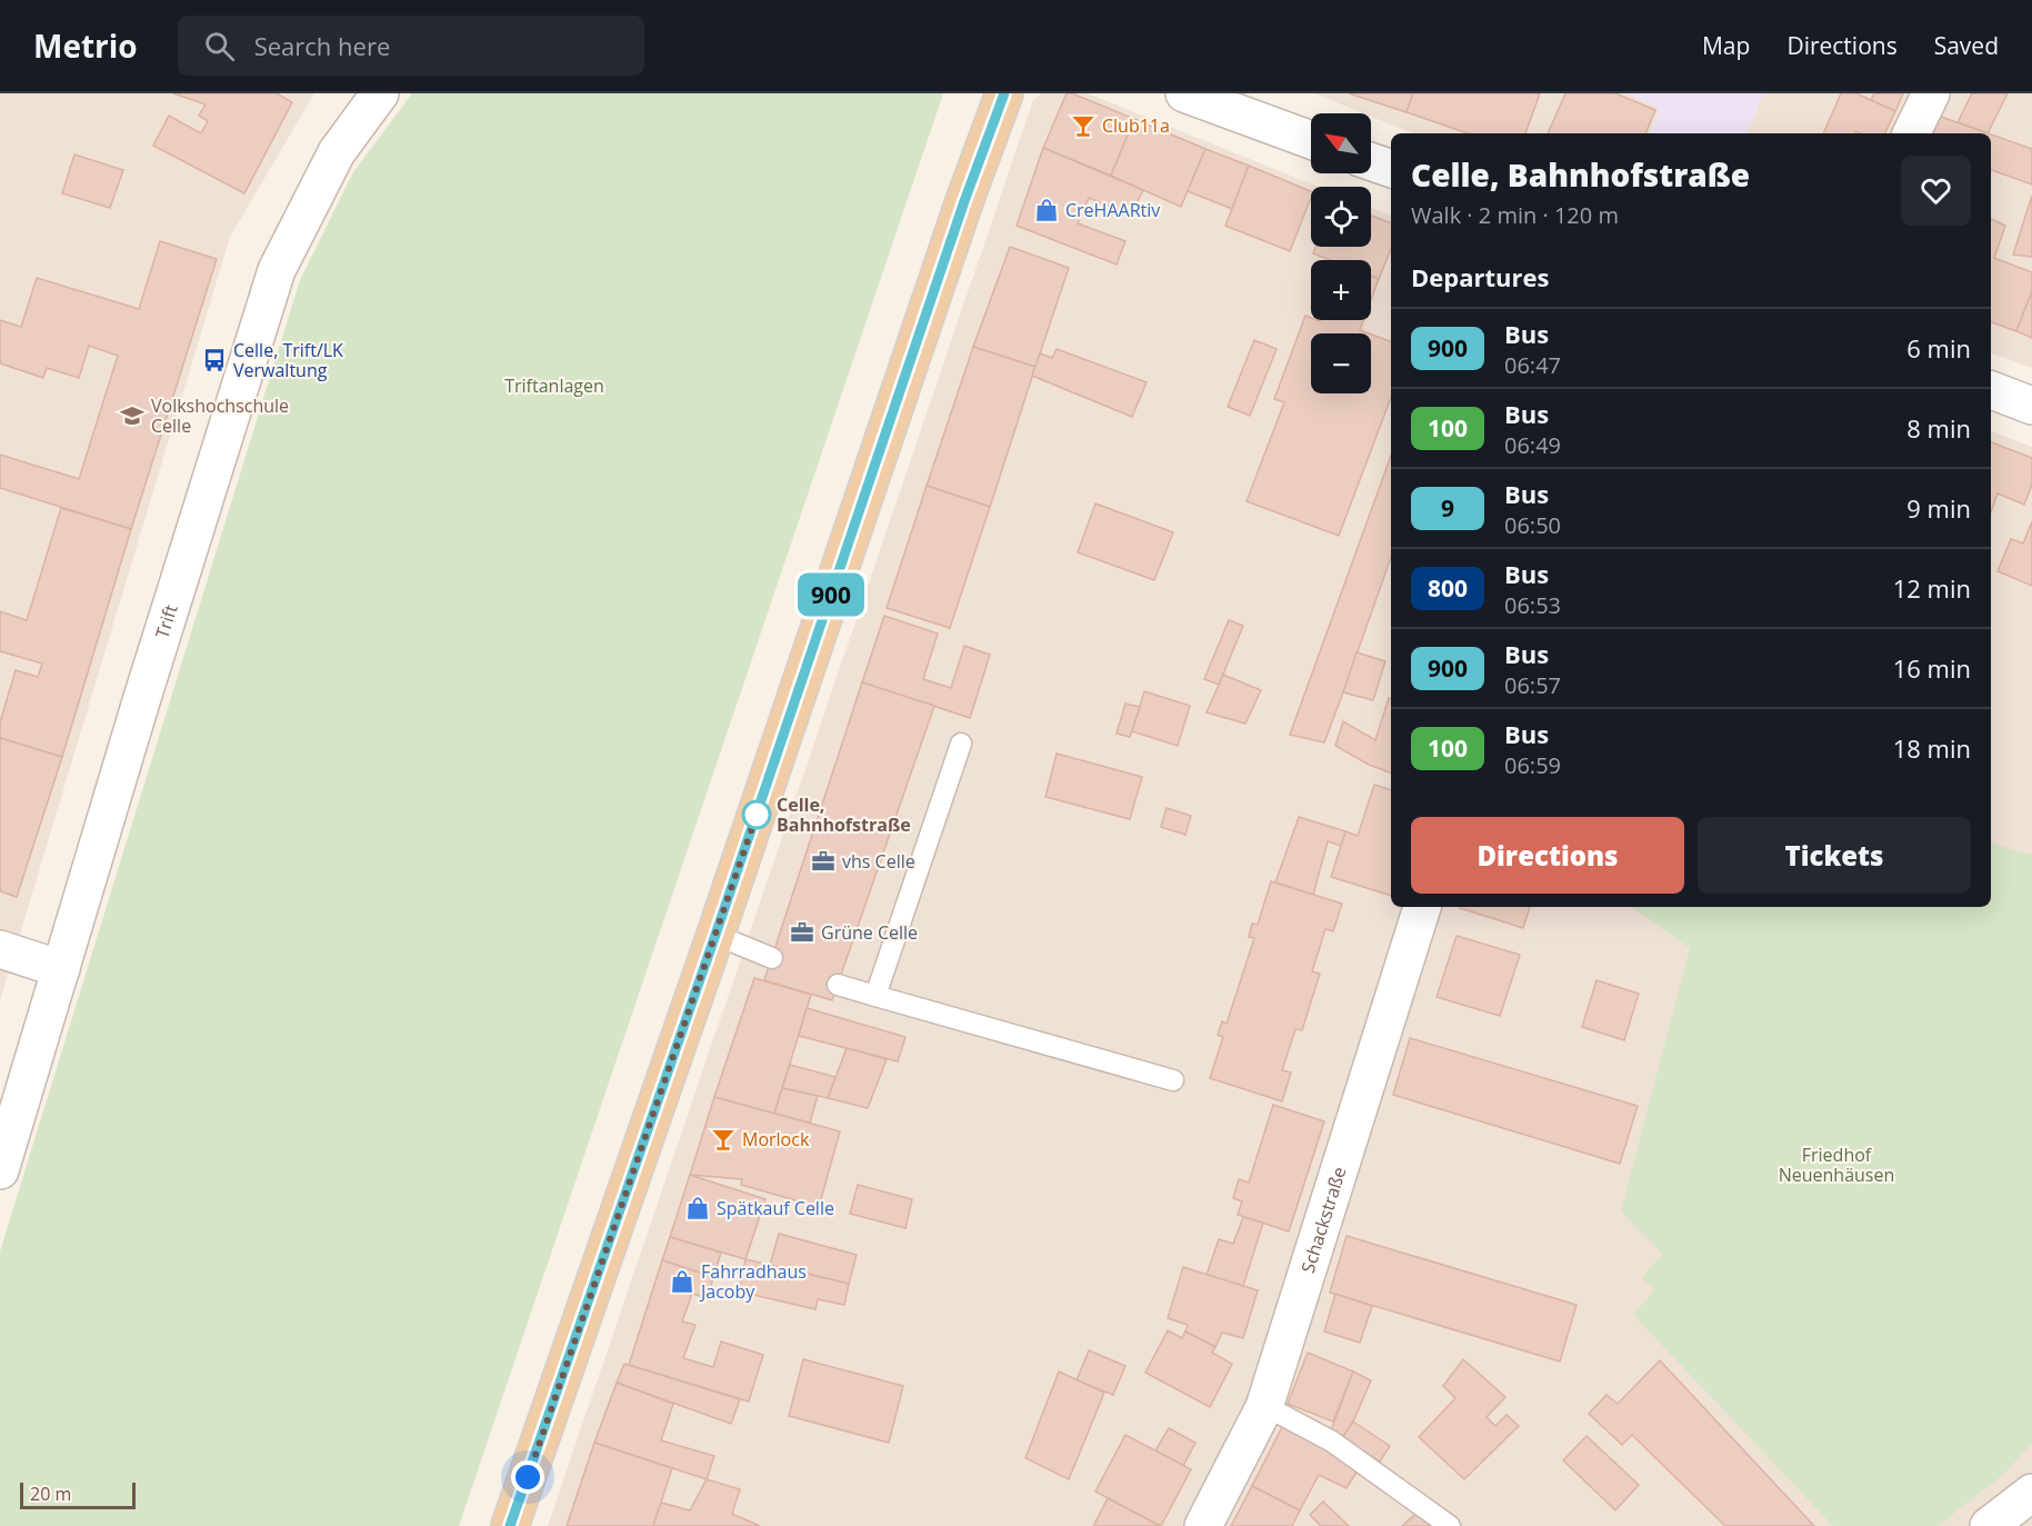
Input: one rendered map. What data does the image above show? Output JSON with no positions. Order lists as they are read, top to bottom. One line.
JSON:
{"streets":{"street":["Trift","Schackstraße"]},"parks":["Triftanlagen","Friedhof Neuenhäusen"],"places":{"bar":["Club11a","Morlock"],"shop":["CreHAARtiv","Spätkauf Celle","Fahrradhaus Jacoby"],"bus stop":["Celle, Trift/LK Verwaltung"],"school or university":["Volkshochschule Celle"],"other":["Celle, Bahnhofstraße"],"office":["vhs Celle","Grüne Celle"]},"lines":["bus line 900"],"scale_bar":"20 m","north":"top left","page":{"header":"Metrio","search":"Search here","nav":["Map","Directions","Saved"],"on_map":"900","map_buttons":["+","−"],"heading":[["Celle, Bahnhofstraße","Walk · 2 min · 120 m"],"Departures"],"list":[{"mark":"900","name":"Bus","note":"06:47","value":"6 min"},{"mark":"100","name":"Bus","note":"06:49","value":"8 min"},{"mark":"9","name":"Bus","note":"06:50","value":"9 min"},{"mark":"800","name":"Bus","note":"06:53","value":"12 min"},{"mark":"900","name":"Bus","note":"06:57","value":"16 min"},{"mark":"100","name":"Bus","note":"06:59","value":"18 min"}],"buttons":["Directions","Tickets"],"scale":"20 m"}}
